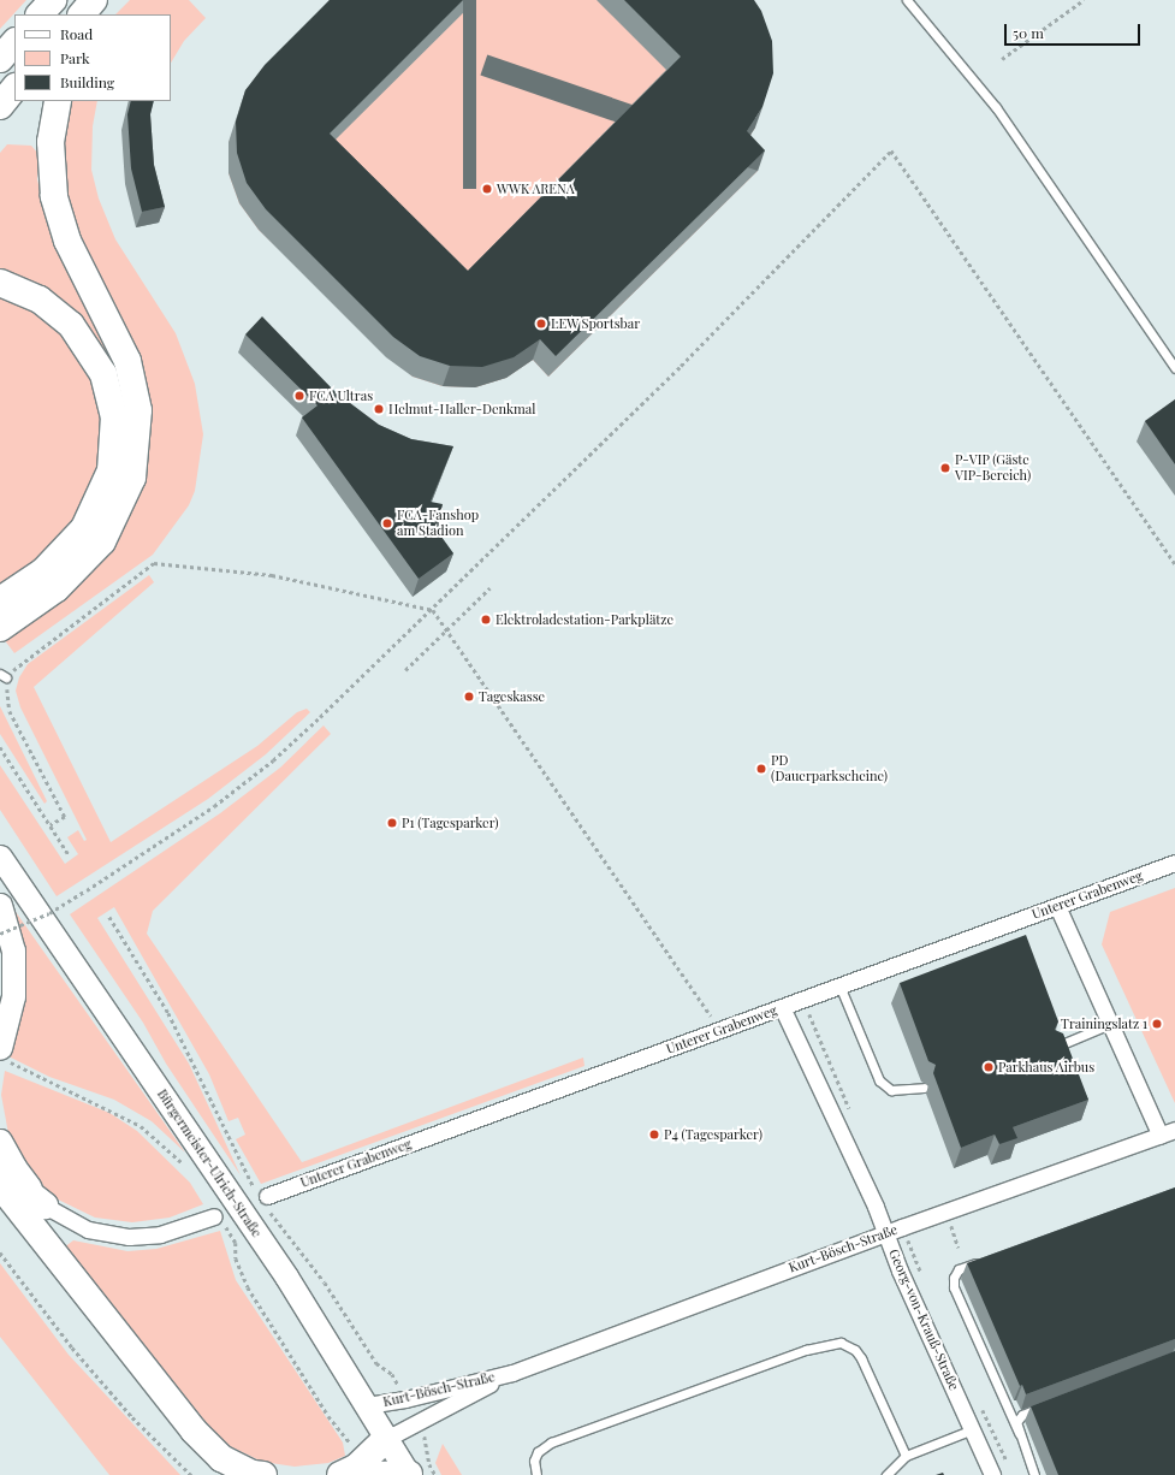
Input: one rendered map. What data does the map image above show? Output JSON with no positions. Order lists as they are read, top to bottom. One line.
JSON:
{"streets":{"main road":["Bürgermeister-Ulrich-Straße"],"street":["Unterer Grabenweg","Kurt-Bösch-Straße","Georg-von-Krauß-Straße"]},"crossings":[["Unterer Grabenweg","Georg-von-Krauß-Straße"],["Bürgermeister-Ulrich-Straße","Kurt-Bösch-Straße"],["Kurt-Bösch-Straße","Georg-von-Krauß-Straße"]],"places":["WWK ARENA","LEW Sportsbar","FCA Ultras","Helmut-Haller-Denkmal","P-VIP (Gäste VIP-Bereich)","FCA-Fanshop am Stadion","Elektroladestation-Parkplätze","Tageskasse","PD (Dauerparkscheine)","P1 (Tagesparker)","Trainingslatz 1","Parkhaus Airbus","P4 (Tagesparker)"],"legend":["Road","Park","Building"],"scale_bar":"50 m"}
